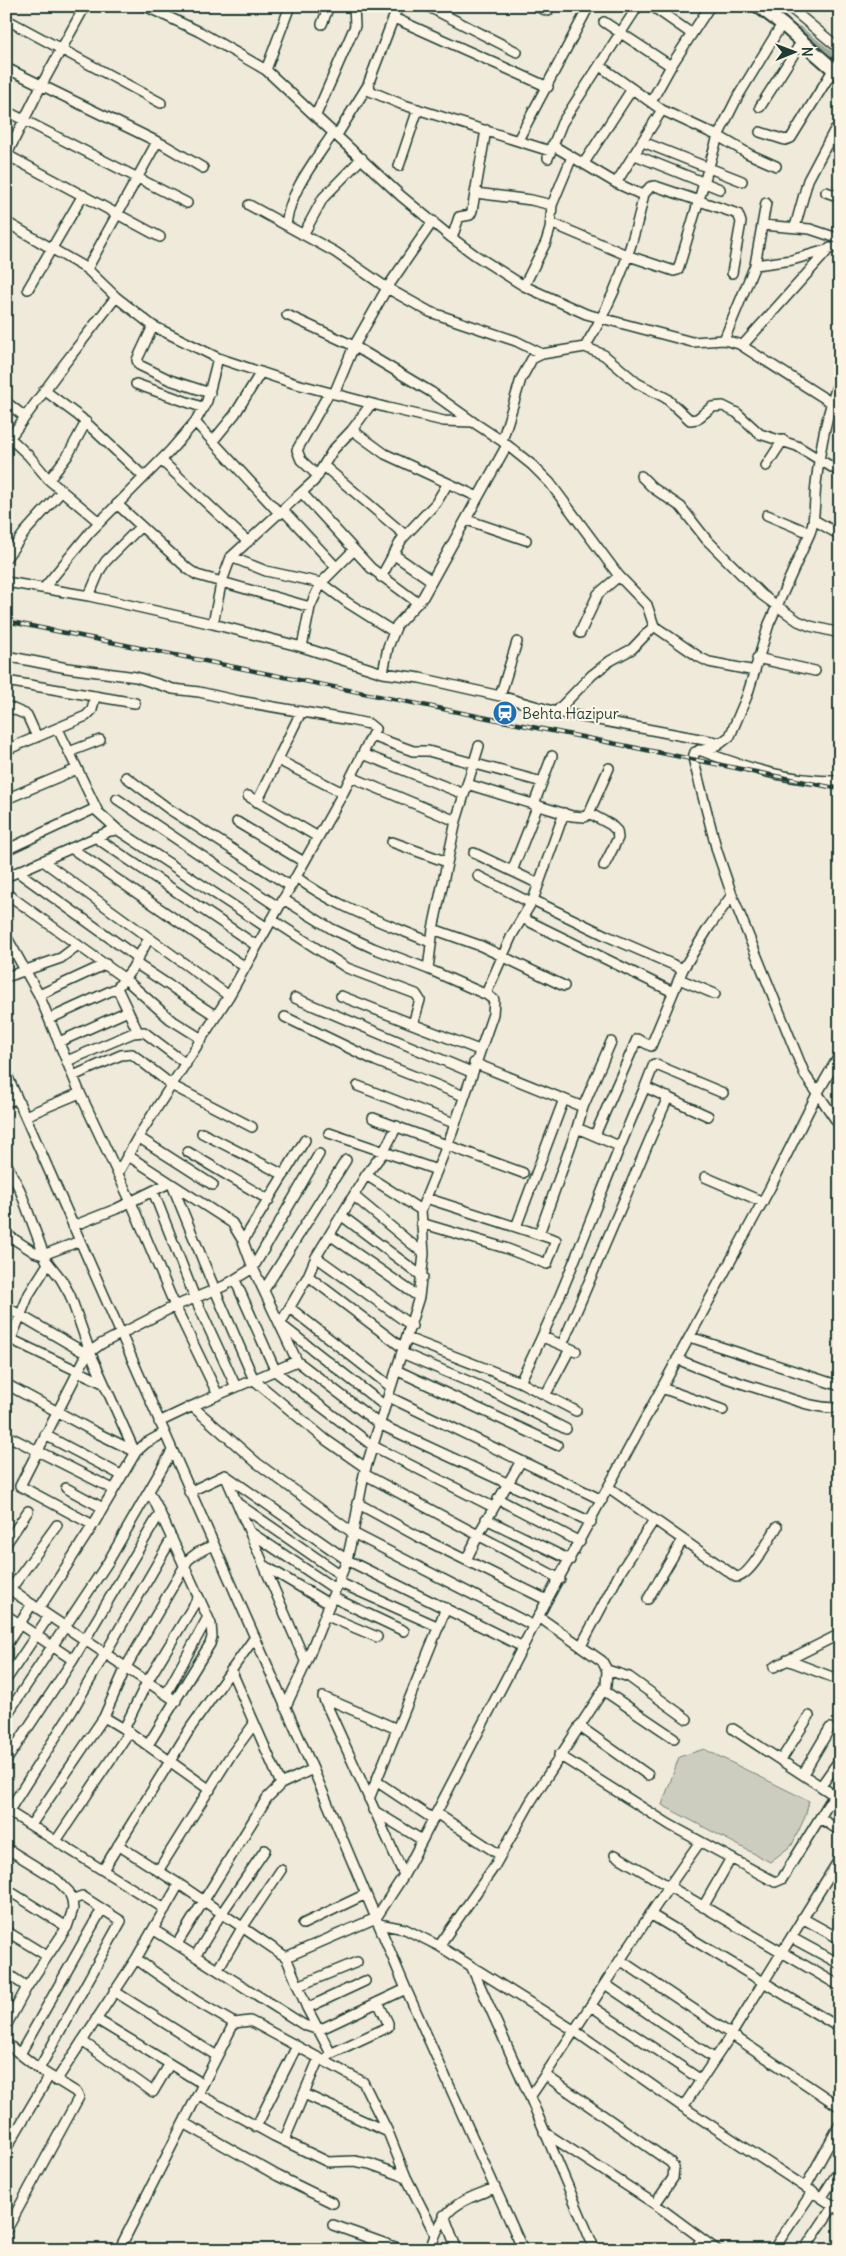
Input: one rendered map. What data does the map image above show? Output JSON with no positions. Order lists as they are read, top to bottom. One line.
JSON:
{"places":{"station":["Behta Hazipur"]},"north":"right"}
